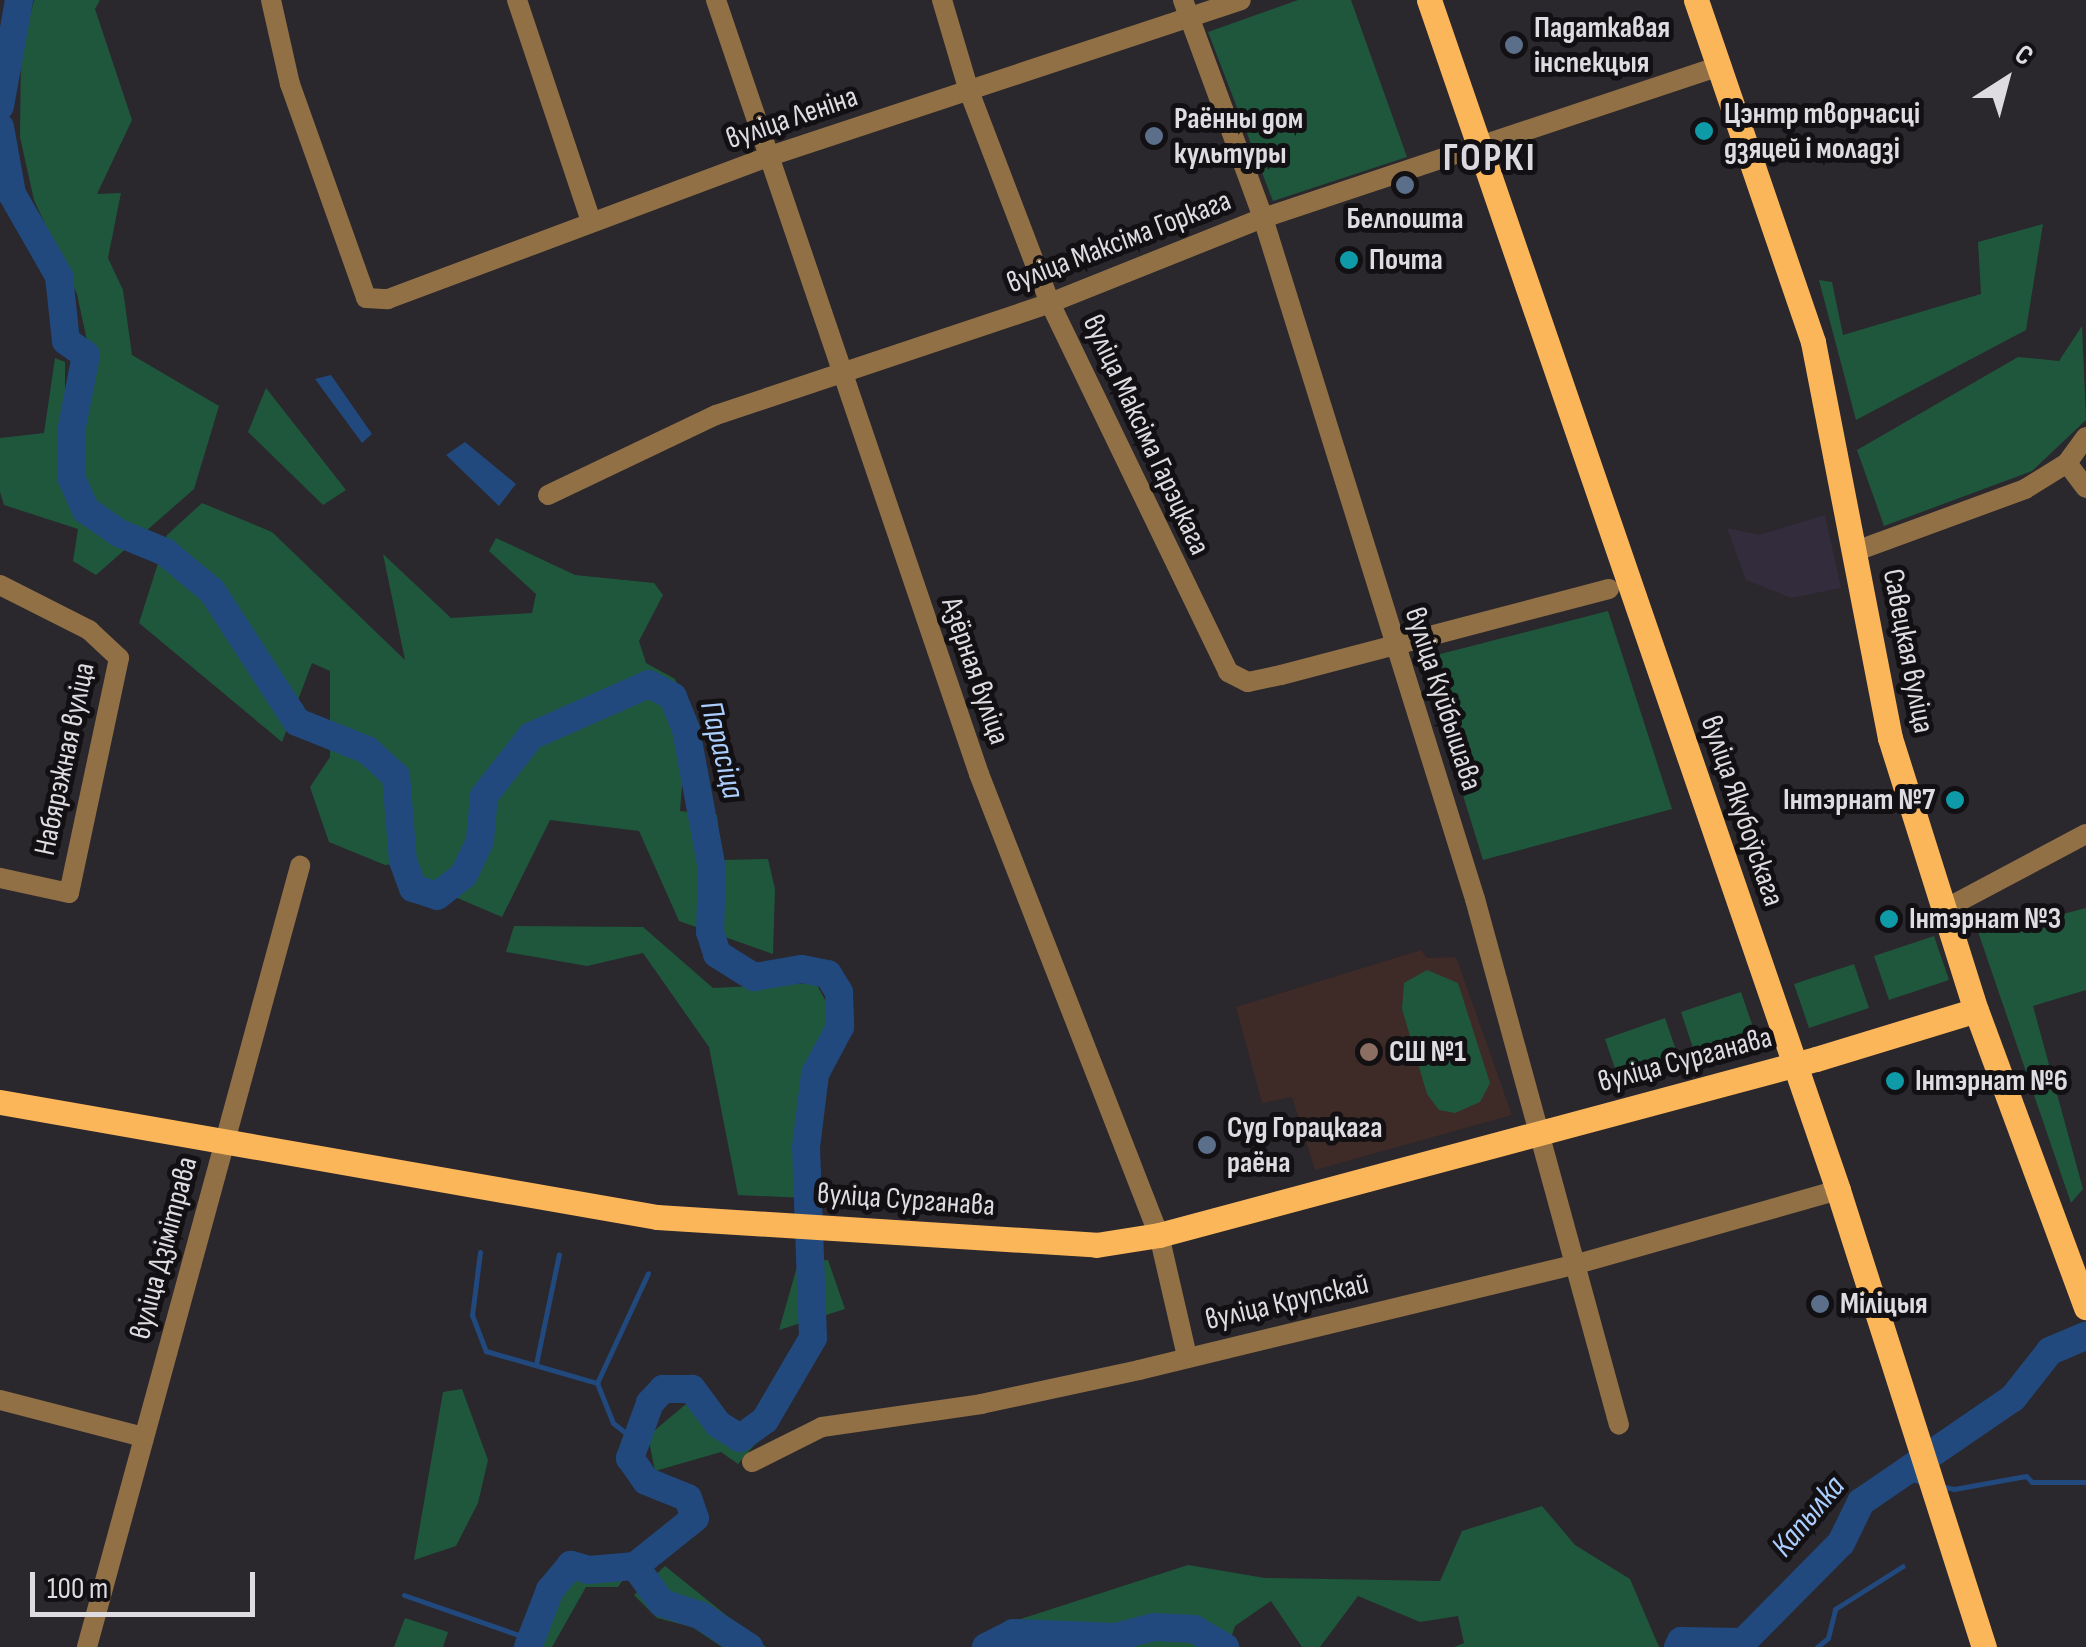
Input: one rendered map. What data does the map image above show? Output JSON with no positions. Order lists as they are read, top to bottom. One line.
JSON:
{"streets":{"main road":["Савецкая вуліца","вуліца Якубоўскага","вуліца Сурганава"],"street":["вуліца Леніна","вуліца Максіма Горкага","вуліца Максіма Гарэцкага","Азёрная вуліца","вуліца Куйбышава","Набярэжная вуліца","вуліца Дзімітрава","вуліца Крупскай"]},"crossings":[["вуліца Леніна","вуліца Максіма Гарэцкага"],["вуліца Леніна","Азёрная вуліца"],["вуліца Леніна","вуліца Куйбышава"],["вуліца Максіма Горкага","вуліца Максіма Гарэцкага"],["вуліца Максіма Горкага","Савецкая вуліца"],["вуліца Максіма Горкага","Азёрная вуліца"],["вуліца Максіма Горкага","вуліца Куйбышава"],["вуліца Максіма Горкага","вуліца Якубоўскага"],["вуліца Максіма Гарэцкага","вуліца Куйбышава"],["Савецкая вуліца","вуліца Сурганава"],["Азёрная вуліца","вуліца Сурганава"],["Азёрная вуліца","вуліца Крупскай"],["вуліца Куйбышава","вуліца Сурганава"],["вуліца Куйбышава","вуліца Крупскай"],["вуліца Якубоўскага","вуліца Сурганава"],["вуліца Якубоўскага","вуліца Крупскай"],["вуліца Сурганава","вуліца Дзімітрава"]],"districts":["ГОРКІ"],"water":["Парасіца","Капылка"],"places":["Падаткавая інспекцыя","Цэнтр творчасці дзяцей і моладзі","Раённы дом культуры","Белпошта","Почта","Інтэрнат №7","Інтэрнат №3","СШ №1","Інтэрнат №6","Суд Горацкага раёна","Міліцыя"],"scale_bar":"100 m","north":"top right"}
